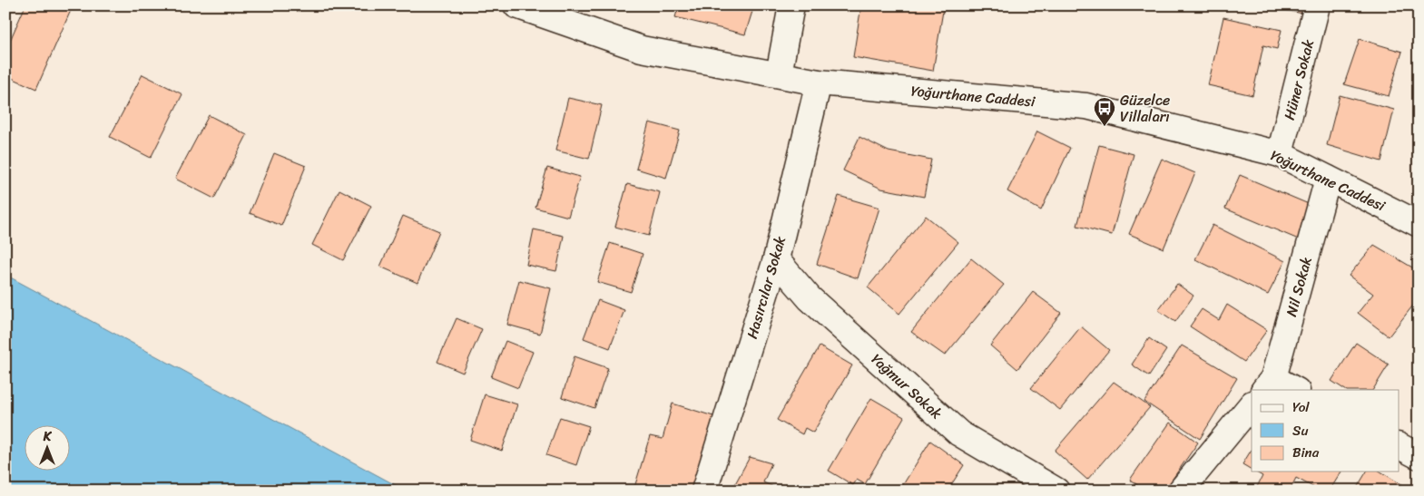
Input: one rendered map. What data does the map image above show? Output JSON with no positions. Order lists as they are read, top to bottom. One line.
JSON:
{"streets":{"street":["Hüner Sokak","Yoğurthane Caddesi","Nil Sokak","Hasırcılar Sokak","Yağmur Sokak"]},"crossings":[["Hüner Sokak","Yoğurthane Caddesi"],["Yoğurthane Caddesi","Nil Sokak"],["Yoğurthane Caddesi","Hasırcılar Sokak"],["Hasırcılar Sokak","Yağmur Sokak"]],"places":{"bus stop":["Güzelce Villaları"]},"legend":["Yol","Su","Bina"],"north":"top"}
